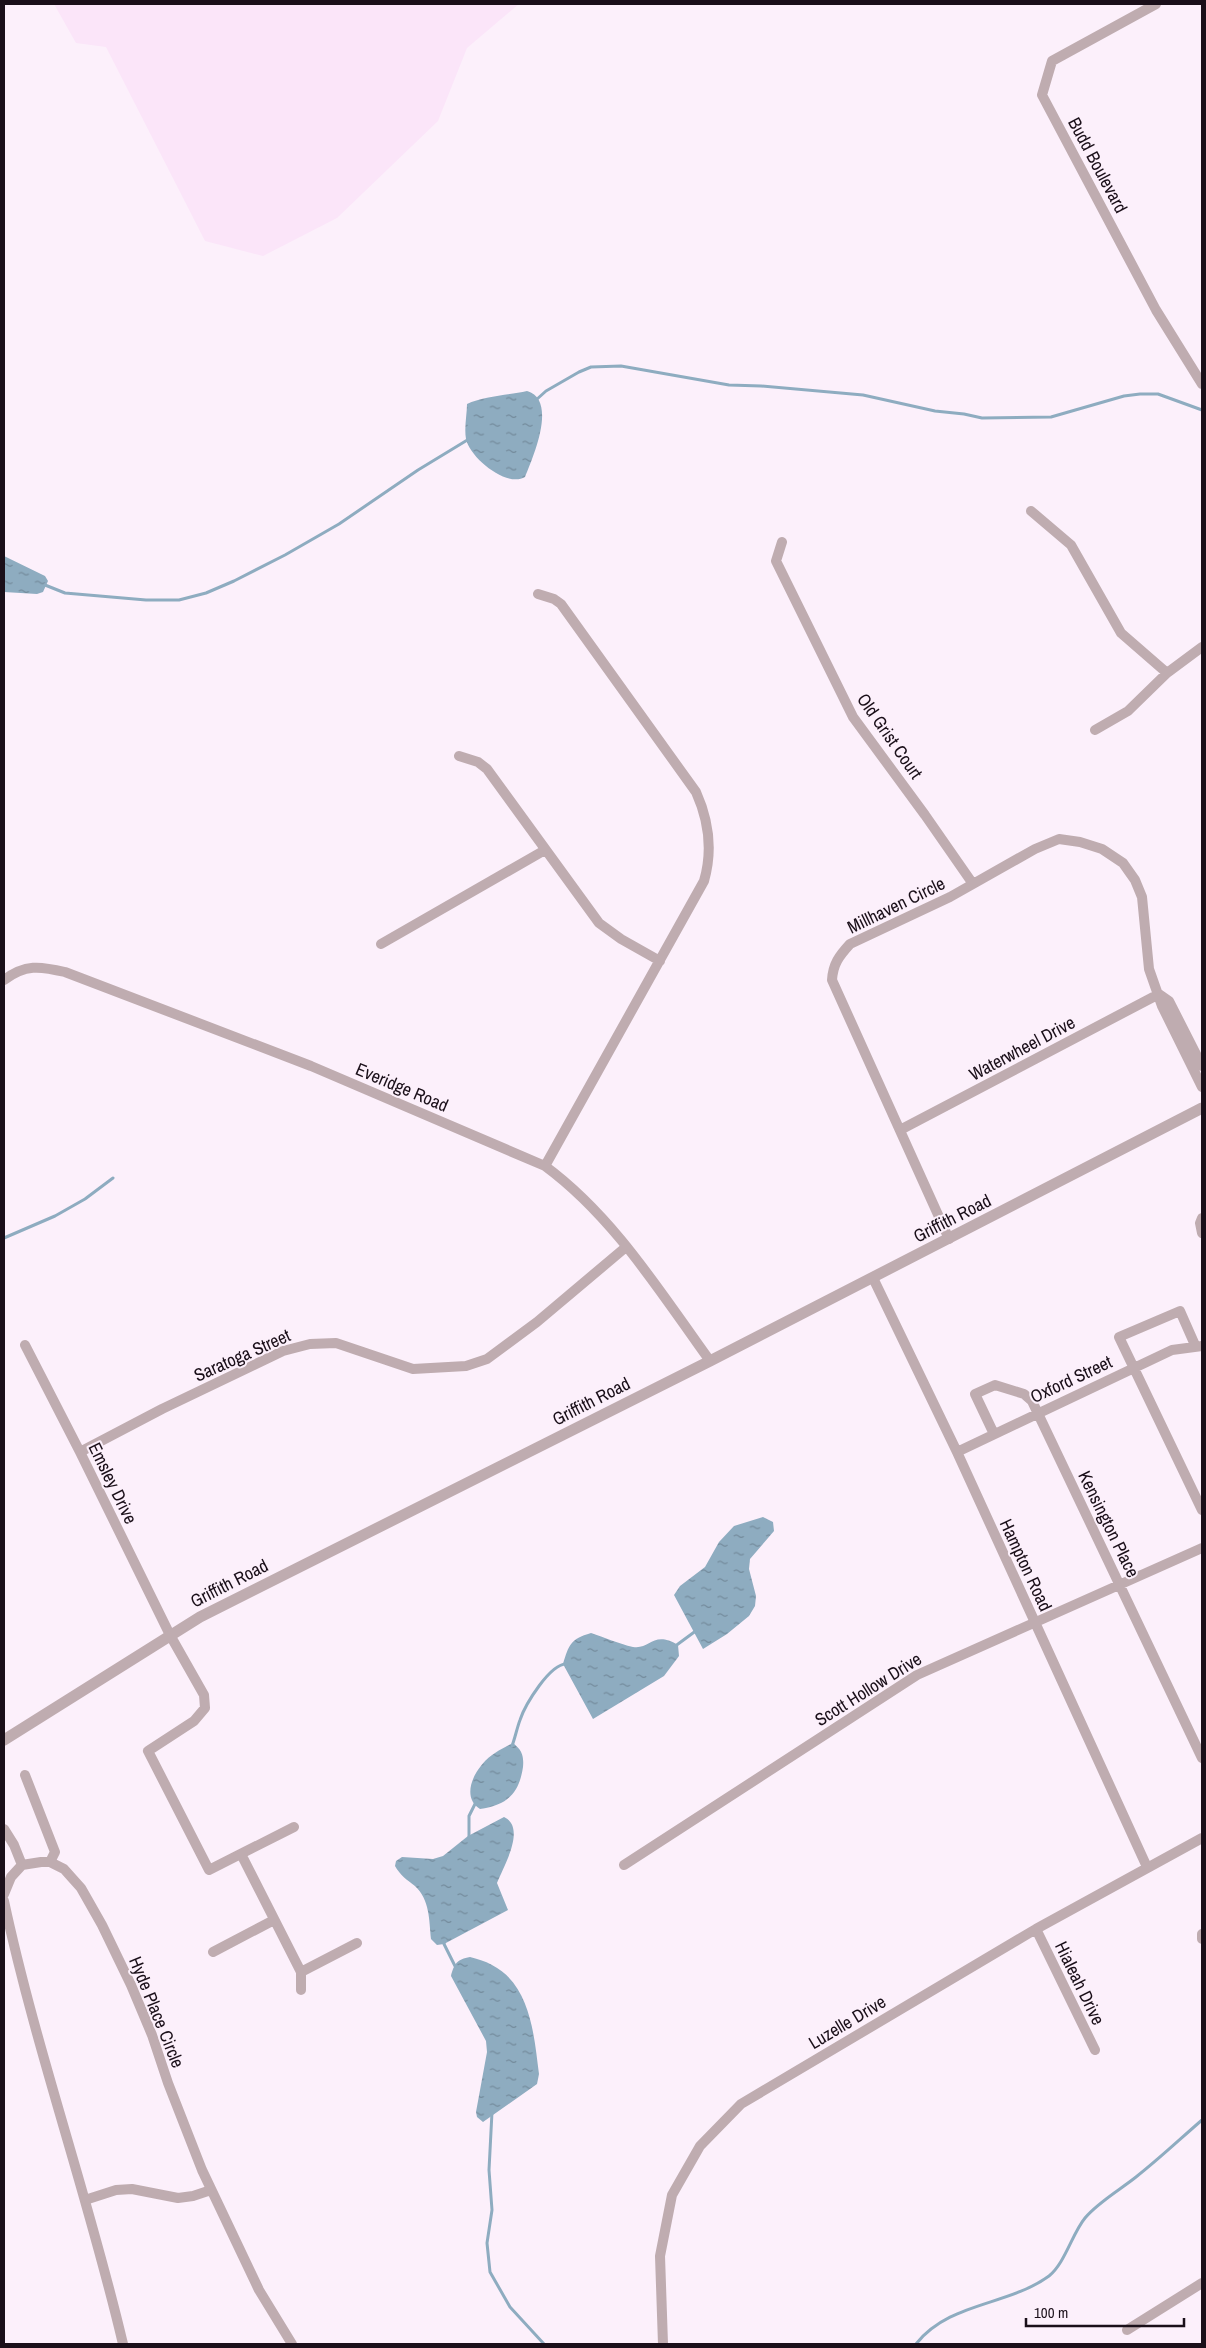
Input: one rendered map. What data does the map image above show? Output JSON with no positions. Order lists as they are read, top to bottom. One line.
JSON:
{"streets":{"street":["Budd Boulevard","Old Grist Court","Millhaven Circle","Waterwheel Drive","Everidge Road","Griffith Road","Saratoga Street","Oxford Street","Emsley Drive","Kensington Place","Hampton Road","Scott Hollow Drive","Hialeah Drive","Hyde Place Circle","Luzelle Drive"]},"crossings":[["Old Grist Court","Millhaven Circle"],["Millhaven Circle","Waterwheel Drive"],["Millhaven Circle","Griffith Road"],["Everidge Road","Griffith Road"],["Everidge Road","Saratoga Street"],["Griffith Road","Emsley Drive"],["Griffith Road","Hampton Road"],["Saratoga Street","Emsley Drive"],["Oxford Street","Kensington Place"],["Oxford Street","Hampton Road"],["Kensington Place","Scott Hollow Drive"],["Hampton Road","Scott Hollow Drive"],["Hampton Road","Luzelle Drive"],["Hialeah Drive","Luzelle Drive"]],"scale_bar":"100 m"}
